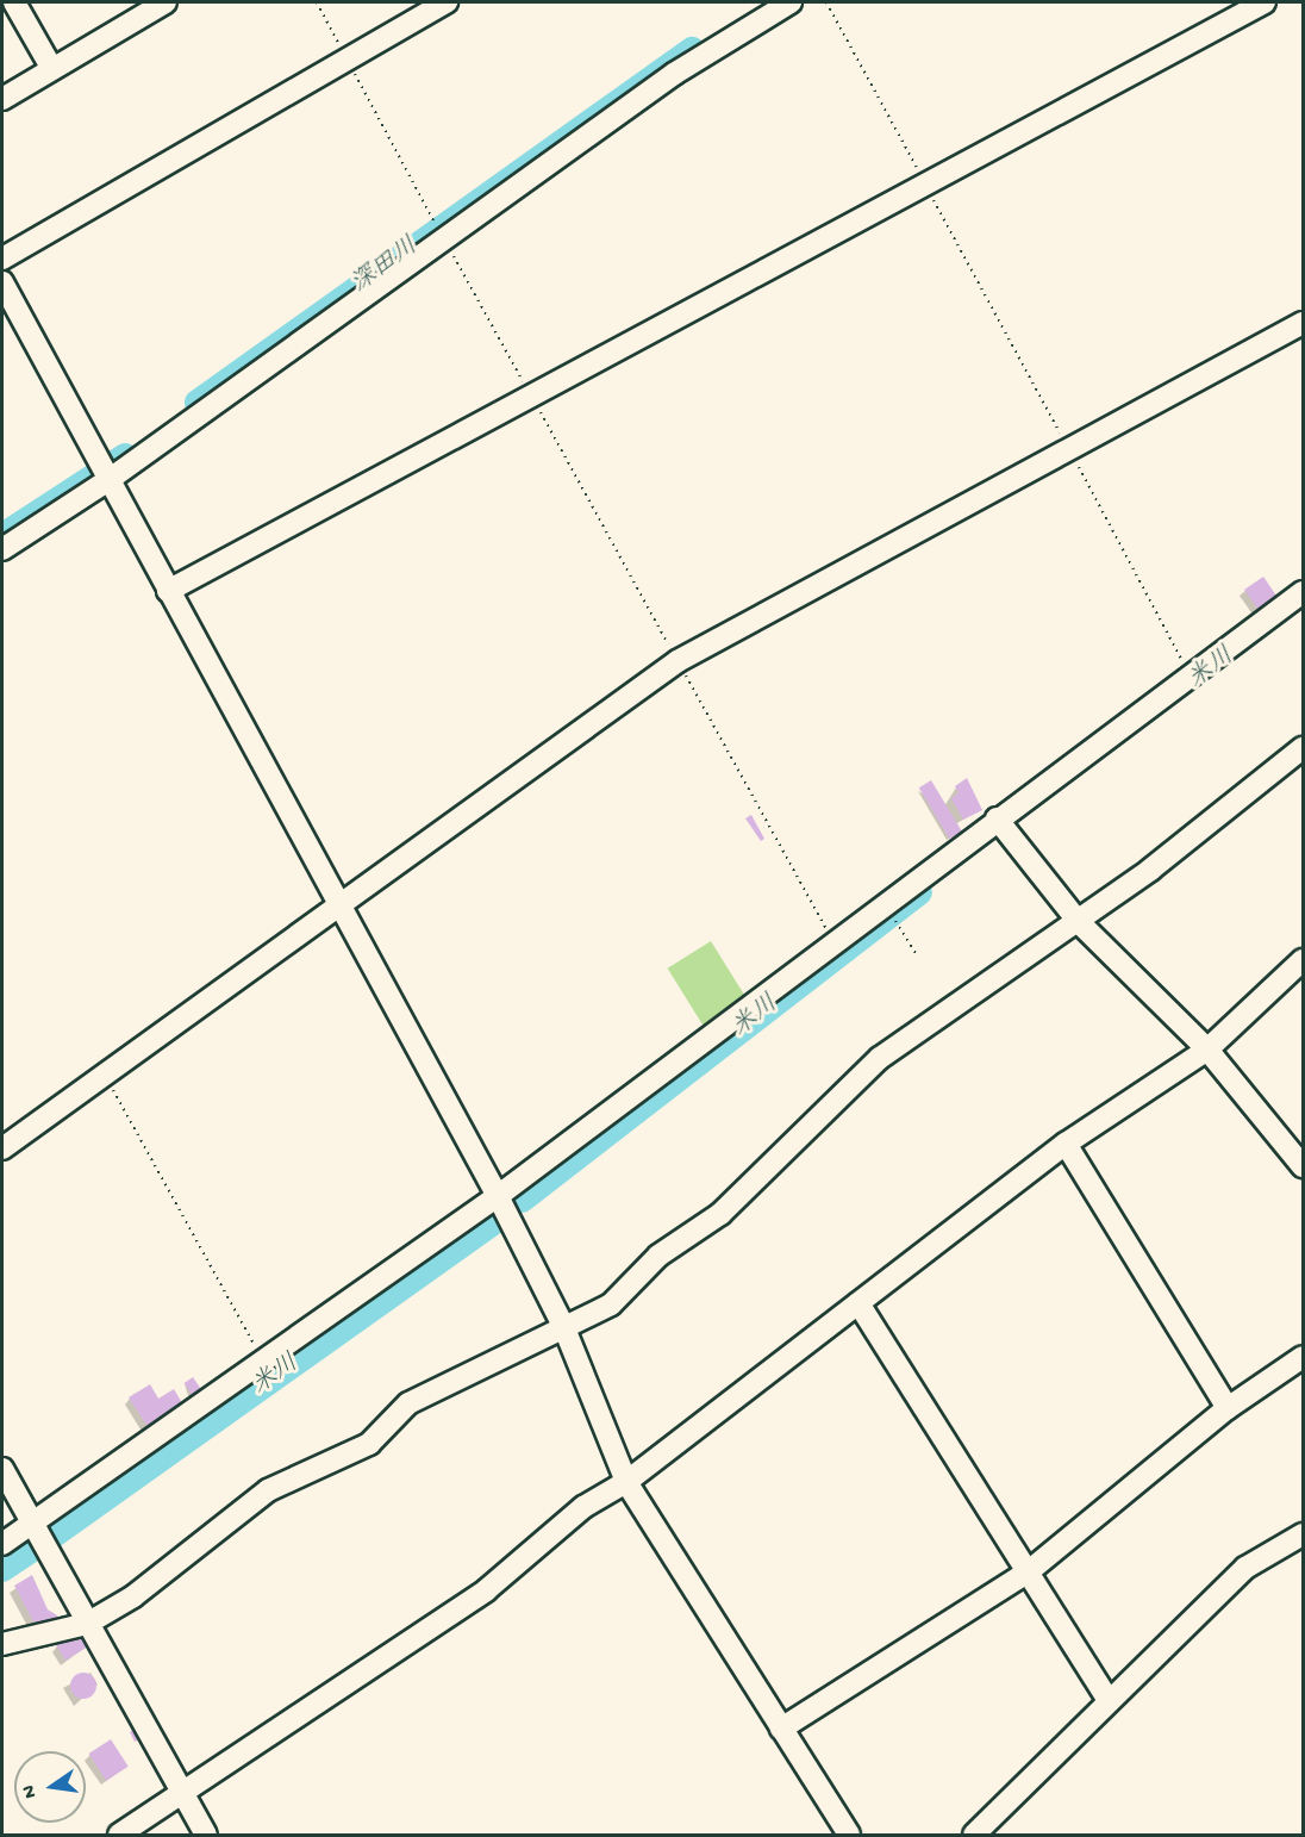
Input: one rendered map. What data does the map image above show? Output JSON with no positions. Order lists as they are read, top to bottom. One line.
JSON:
{"water":["深田川","米川"],"north":"left"}
